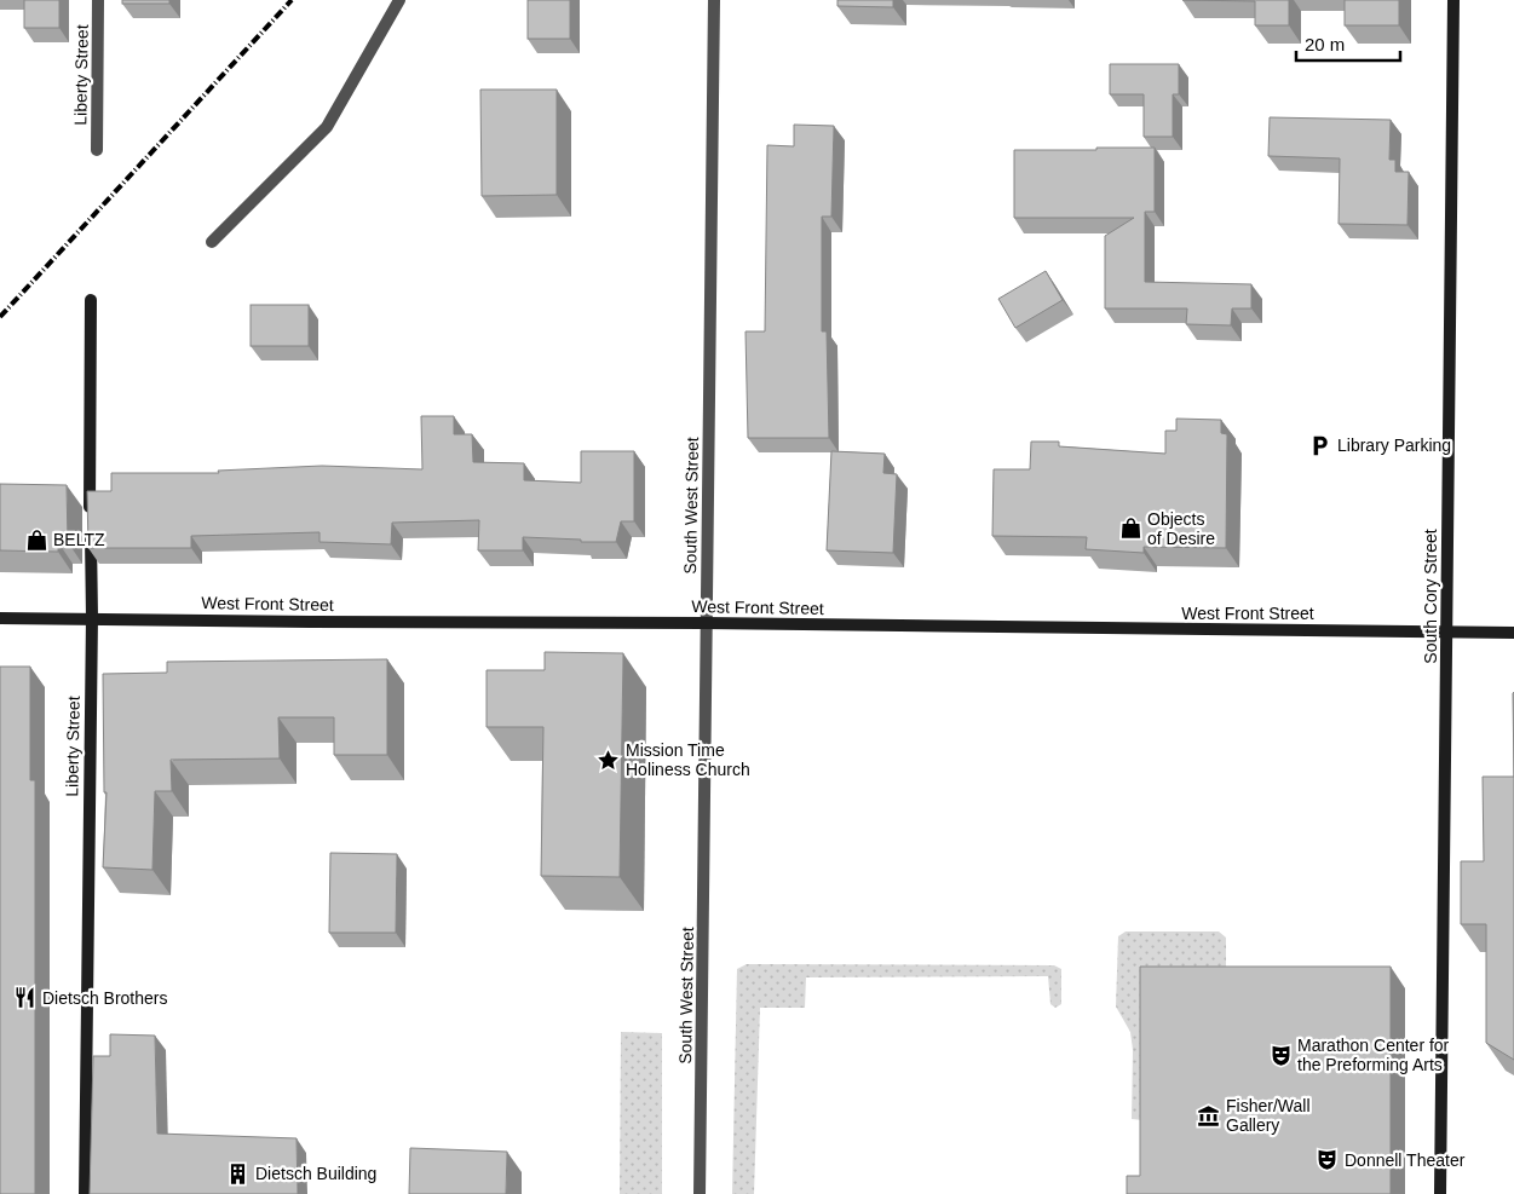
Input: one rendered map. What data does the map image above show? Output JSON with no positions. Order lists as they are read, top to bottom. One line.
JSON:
{"streets":{"street":["Liberty Street","South West Street","South Cory Street","West Front Street"]},"crossings":[["Liberty Street","West Front Street"],["South West Street","West Front Street"],["South Cory Street","West Front Street"]],"places":{"parking":["Library Parking"],"shop":["Objects of Desire","BELTZ"],"place":["Mission Time Holiness Church"],"restaurant":["Dietsch Brothers"],"theatre":["Marathon Center for the Preforming Arts","Donnell Theater"],"museum":["Fisher/Wall Gallery"],"building":["Dietsch Building"]},"scale_bar":"20 m"}
